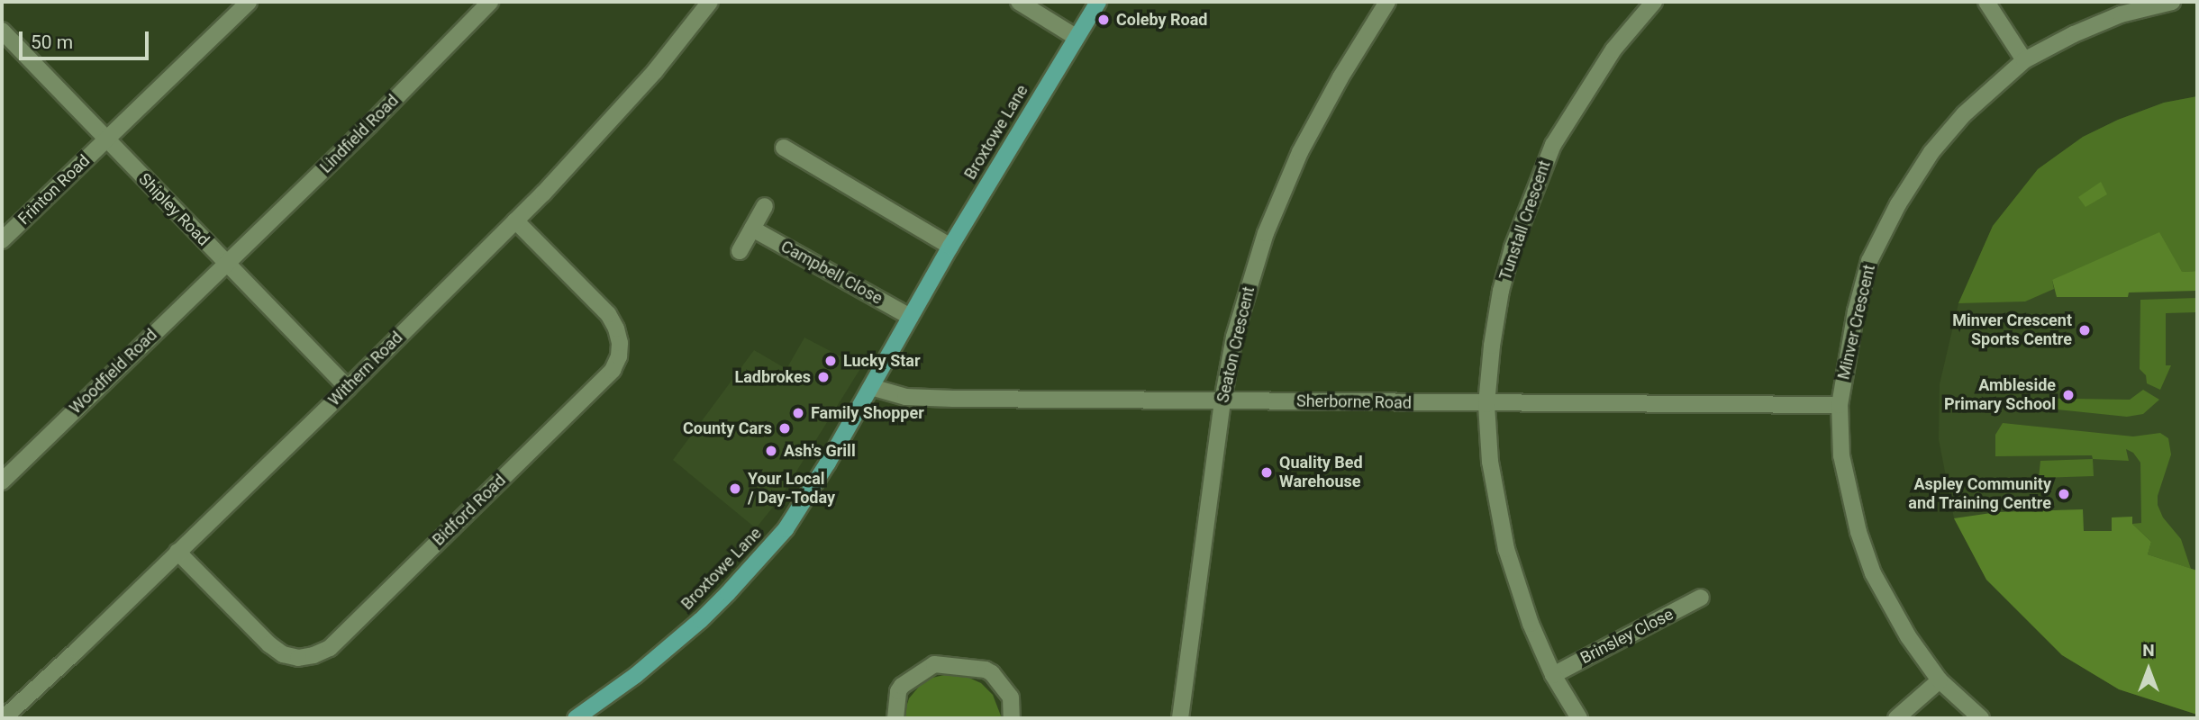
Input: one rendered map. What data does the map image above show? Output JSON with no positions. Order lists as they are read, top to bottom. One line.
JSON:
{"streets":{"main road":["Broxtowe Lane"],"street":["Lindfield Road","Frinton Road","Shipley Road","Tunstall Crescent","Campbell Close","Minver Crescent","Seaton Crescent","Withern Road","Woodfield Road","Sherborne Road","Bidford Road","Brinsley Close"]},"crossings":[["Broxtowe Lane","Campbell Close"],["Broxtowe Lane","Sherborne Road"],["Lindfield Road","Shipley Road"],["Lindfield Road","Woodfield Road"],["Frinton Road","Shipley Road"],["Shipley Road","Withern Road"],["Shipley Road","Woodfield Road"],["Tunstall Crescent","Sherborne Road"],["Tunstall Crescent","Brinsley Close"],["Minver Crescent","Sherborne Road"],["Seaton Crescent","Sherborne Road"],["Withern Road","Bidford Road"]],"places":["Coleby Road","Minver Crescent Sports Centre","Lucky Star","Ladbrokes","Ambleside Primary School","Family Shopper","County Cars","Ash's Grill","Quality Bed Warehouse","Your Local / Day-Today","Aspley Community and Training Centre"],"scale_bar":"50 m","north":"top"}
